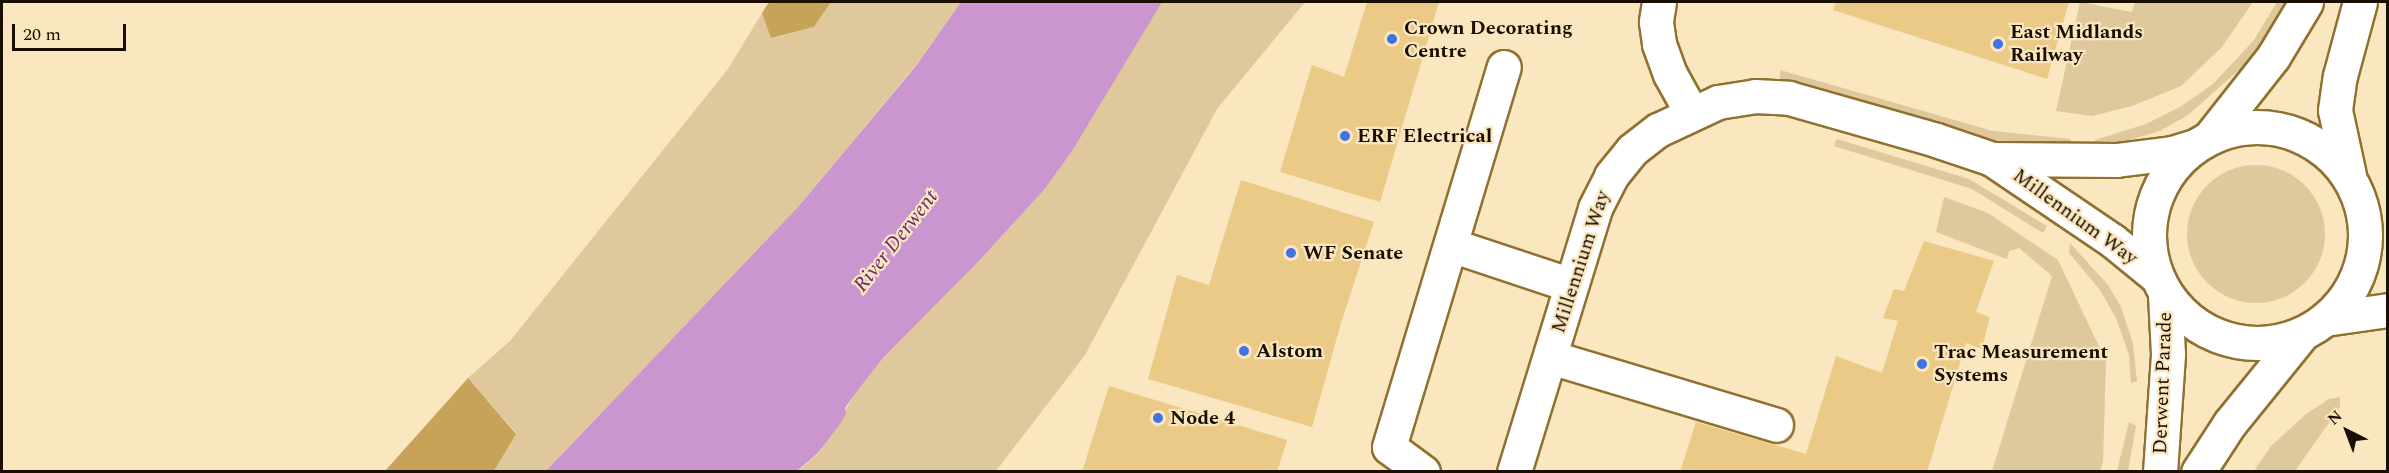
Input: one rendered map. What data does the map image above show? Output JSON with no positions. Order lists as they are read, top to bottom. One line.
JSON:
{"streets":{"street":["Millennium Way","Derwent Parade"]},"crossings":[["Millennium Way","Derwent Parade"]],"water":["River Derwent"],"places":["Crown Decorating Centre","East Midlands Railway","ERF Electrical","WF Senate","Alstom","Trac Measurement Systems","Node 4"],"scale_bar":"20 m","north":"top left"}
